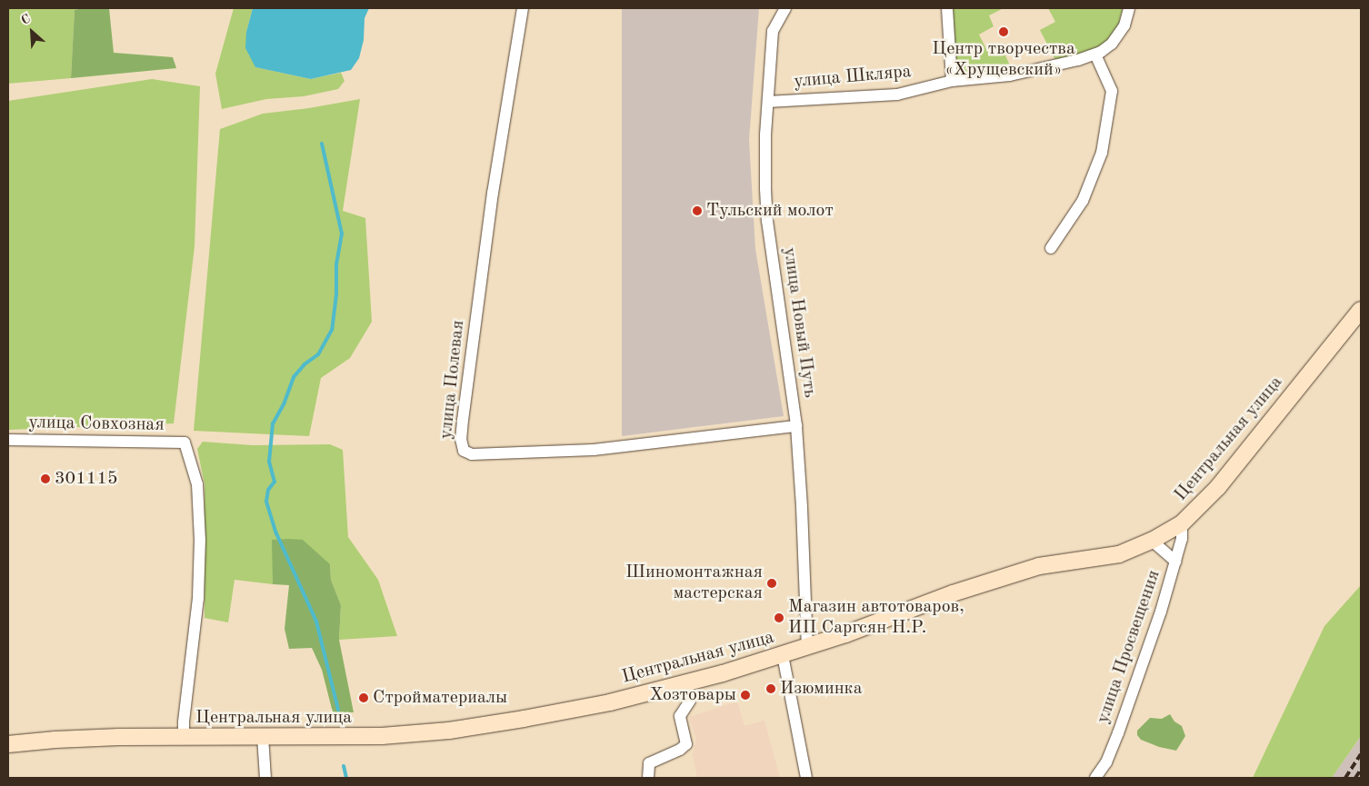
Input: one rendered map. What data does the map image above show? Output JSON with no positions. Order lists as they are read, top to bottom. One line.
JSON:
{"streets":{"main road":["Центральная улица"],"street":["улица Шкляра","улица Новый Путь","улица Полевая","улица Совхозная","улица Просвещения"]},"crossings":[["улица Шкляра","улица Новый Путь"],["улица Новый Путь","улица Полевая"],["улица Новый Путь","Центральная улица"],["улица Совхозная","Центральная улица"],["Центральная улица","улица Просвещения"]],"places":["Центр творчества «Хрущевский»","Тульский молот","301115","Шиномонтажная мастерская","Магазин автотоваров, ИП Саргсян Н.Р.","Изюминка","Хозтовары","Стройматериалы"],"north":"top left"}
